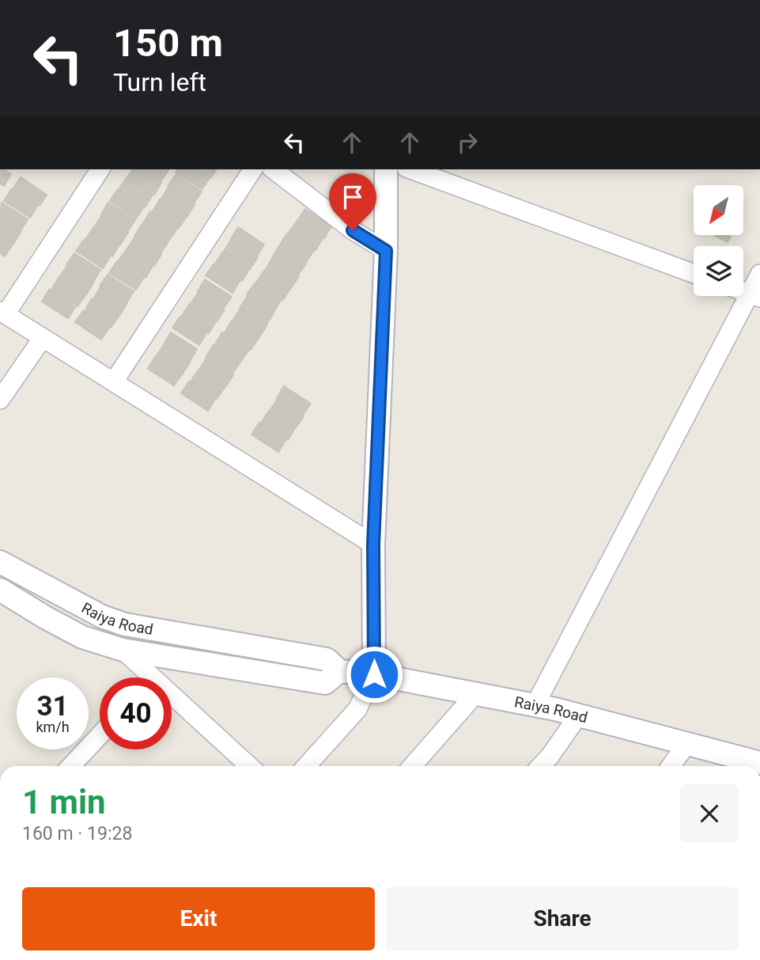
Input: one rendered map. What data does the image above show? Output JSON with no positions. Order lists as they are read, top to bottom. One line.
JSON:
{"streets":{"street":["Raiya Road"]},"north":"bottom left","page":{"turn":["150 m","Turn left"],"speed":"31 km/h","limit":"40","heading":["1 min","160 m · 19:28"],"buttons":["Exit","Share"]}}
